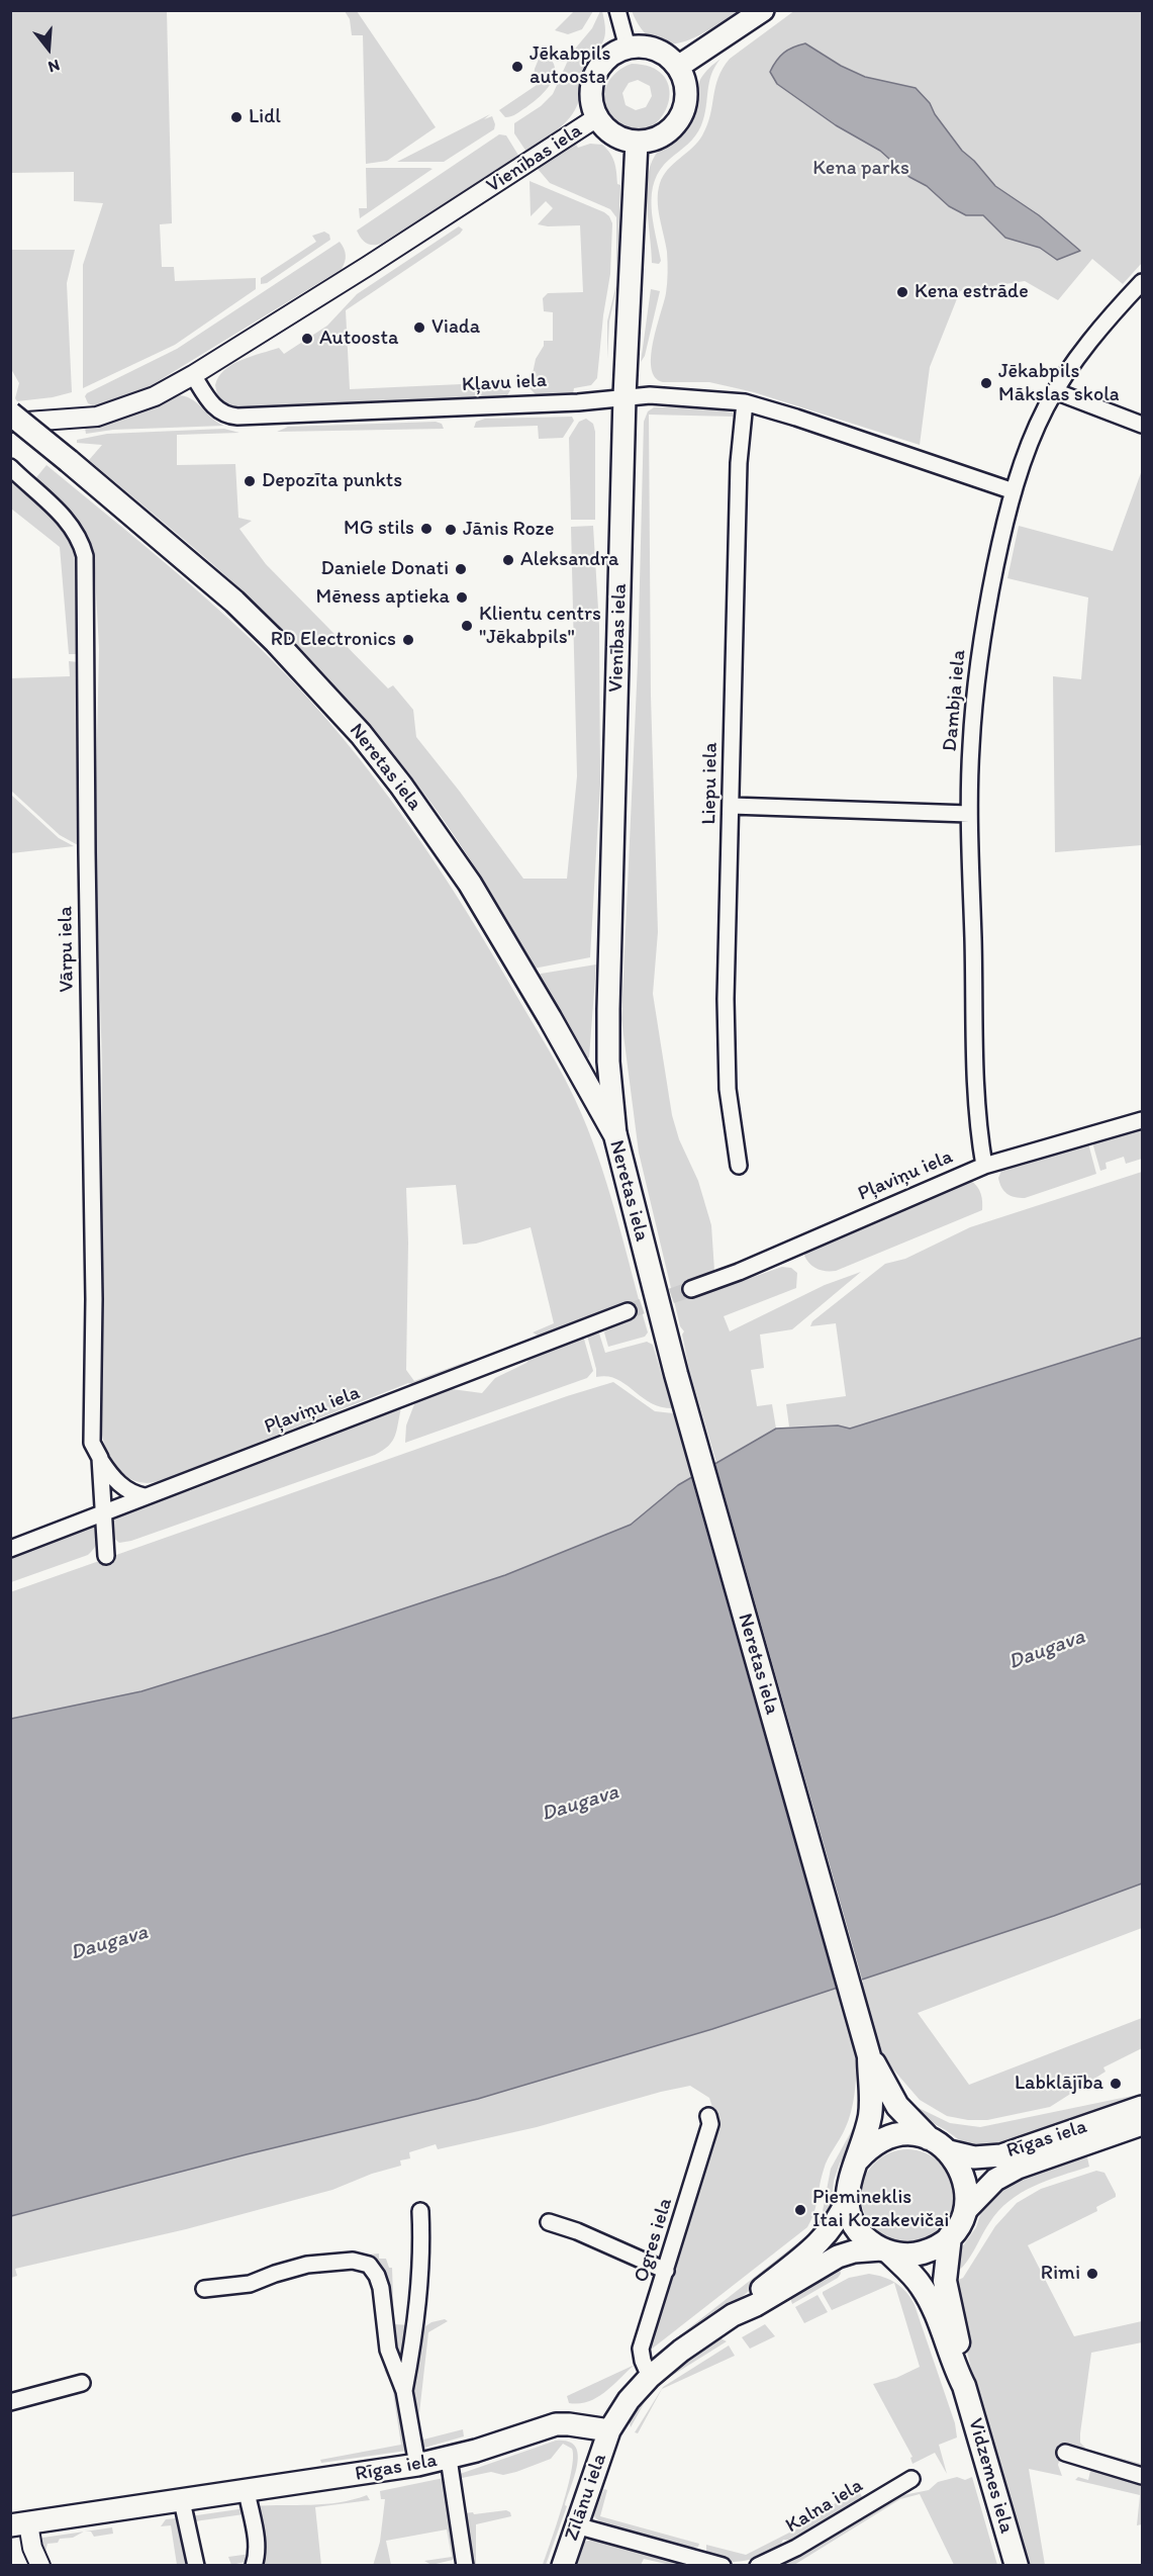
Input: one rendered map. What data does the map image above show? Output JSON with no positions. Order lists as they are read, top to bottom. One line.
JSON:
{"streets":{"main road":["Vienības iela","Neretas iela","Rīgas iela","Vidzemes iela","Zīlānu iela"],"street":["Kļavu iela","Dambja iela","Liepu iela","Vārpu iela","Pļaviņu iela","Ogres iela","Kalna iela"]},"crossings":[["Vienības iela","Kļavu iela"],["Vienības iela","Neretas iela"],["Kļavu iela","Dambja iela"],["Kļavu iela","Liepu iela"],["Dambja iela","Pļaviņu iela"],["Vārpu iela","Pļaviņu iela"],["Rīgas iela","Vidzemes iela"],["Rīgas iela","Zīlānu iela"]],"water":["Daugava"],"parks":["Kena parks"],"places":["Jēkabpils autoosta","Lidl","Kena estrāde","Viada","Autoosta","Jēkabpils Mākslas skola","Depozīta punkts","MG stils","Jānis Roze","Aleksandra","Daniele Donati","Mēness aptieka","Klientu centrs \"Jēkabpils\"","RD Electronics","Labklājība","Piemineklis Itai Kozakevičai","Rimi"],"north":"bottom"}
